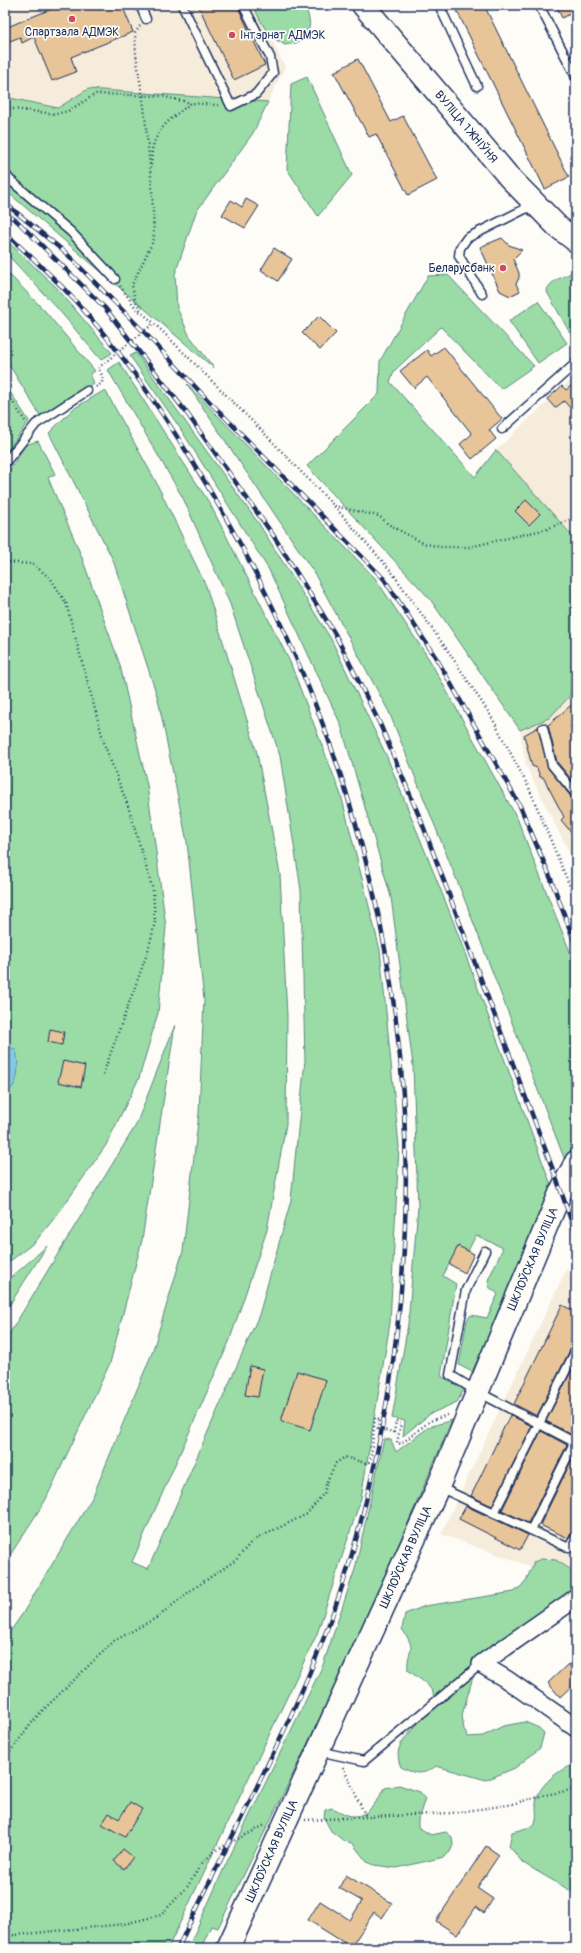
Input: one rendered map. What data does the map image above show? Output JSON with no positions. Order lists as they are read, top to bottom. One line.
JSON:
{"streets":{"main road":["ВУЛІЦА 1 ЖНІЎНЯ","ШКЛОЎСКАЯ ВУЛІЦА"]},"places":["Спартзала АДМЭК","Інтэрнат АДМЭК","Беларусбанк"]}
